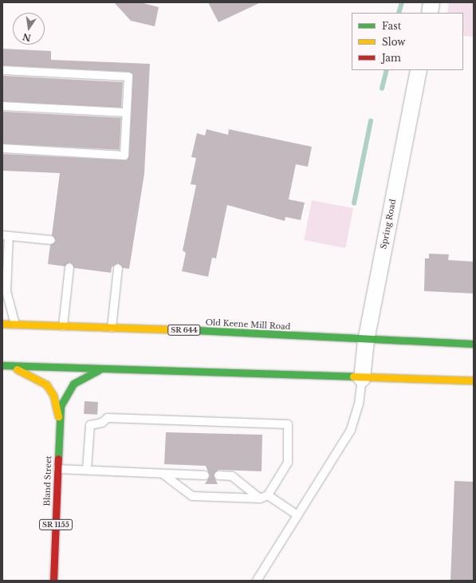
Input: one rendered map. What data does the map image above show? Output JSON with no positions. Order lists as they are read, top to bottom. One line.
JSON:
{"streets":{"main road":["Old Keene Mill Road","SR 644","Bland Street","SR 1155"],"street":["Spring Road"]},"crossings":[["Spring Road","Old Keene Mill Road"]],"legend":["Fast","Slow","Jam"],"north":"bottom"}
